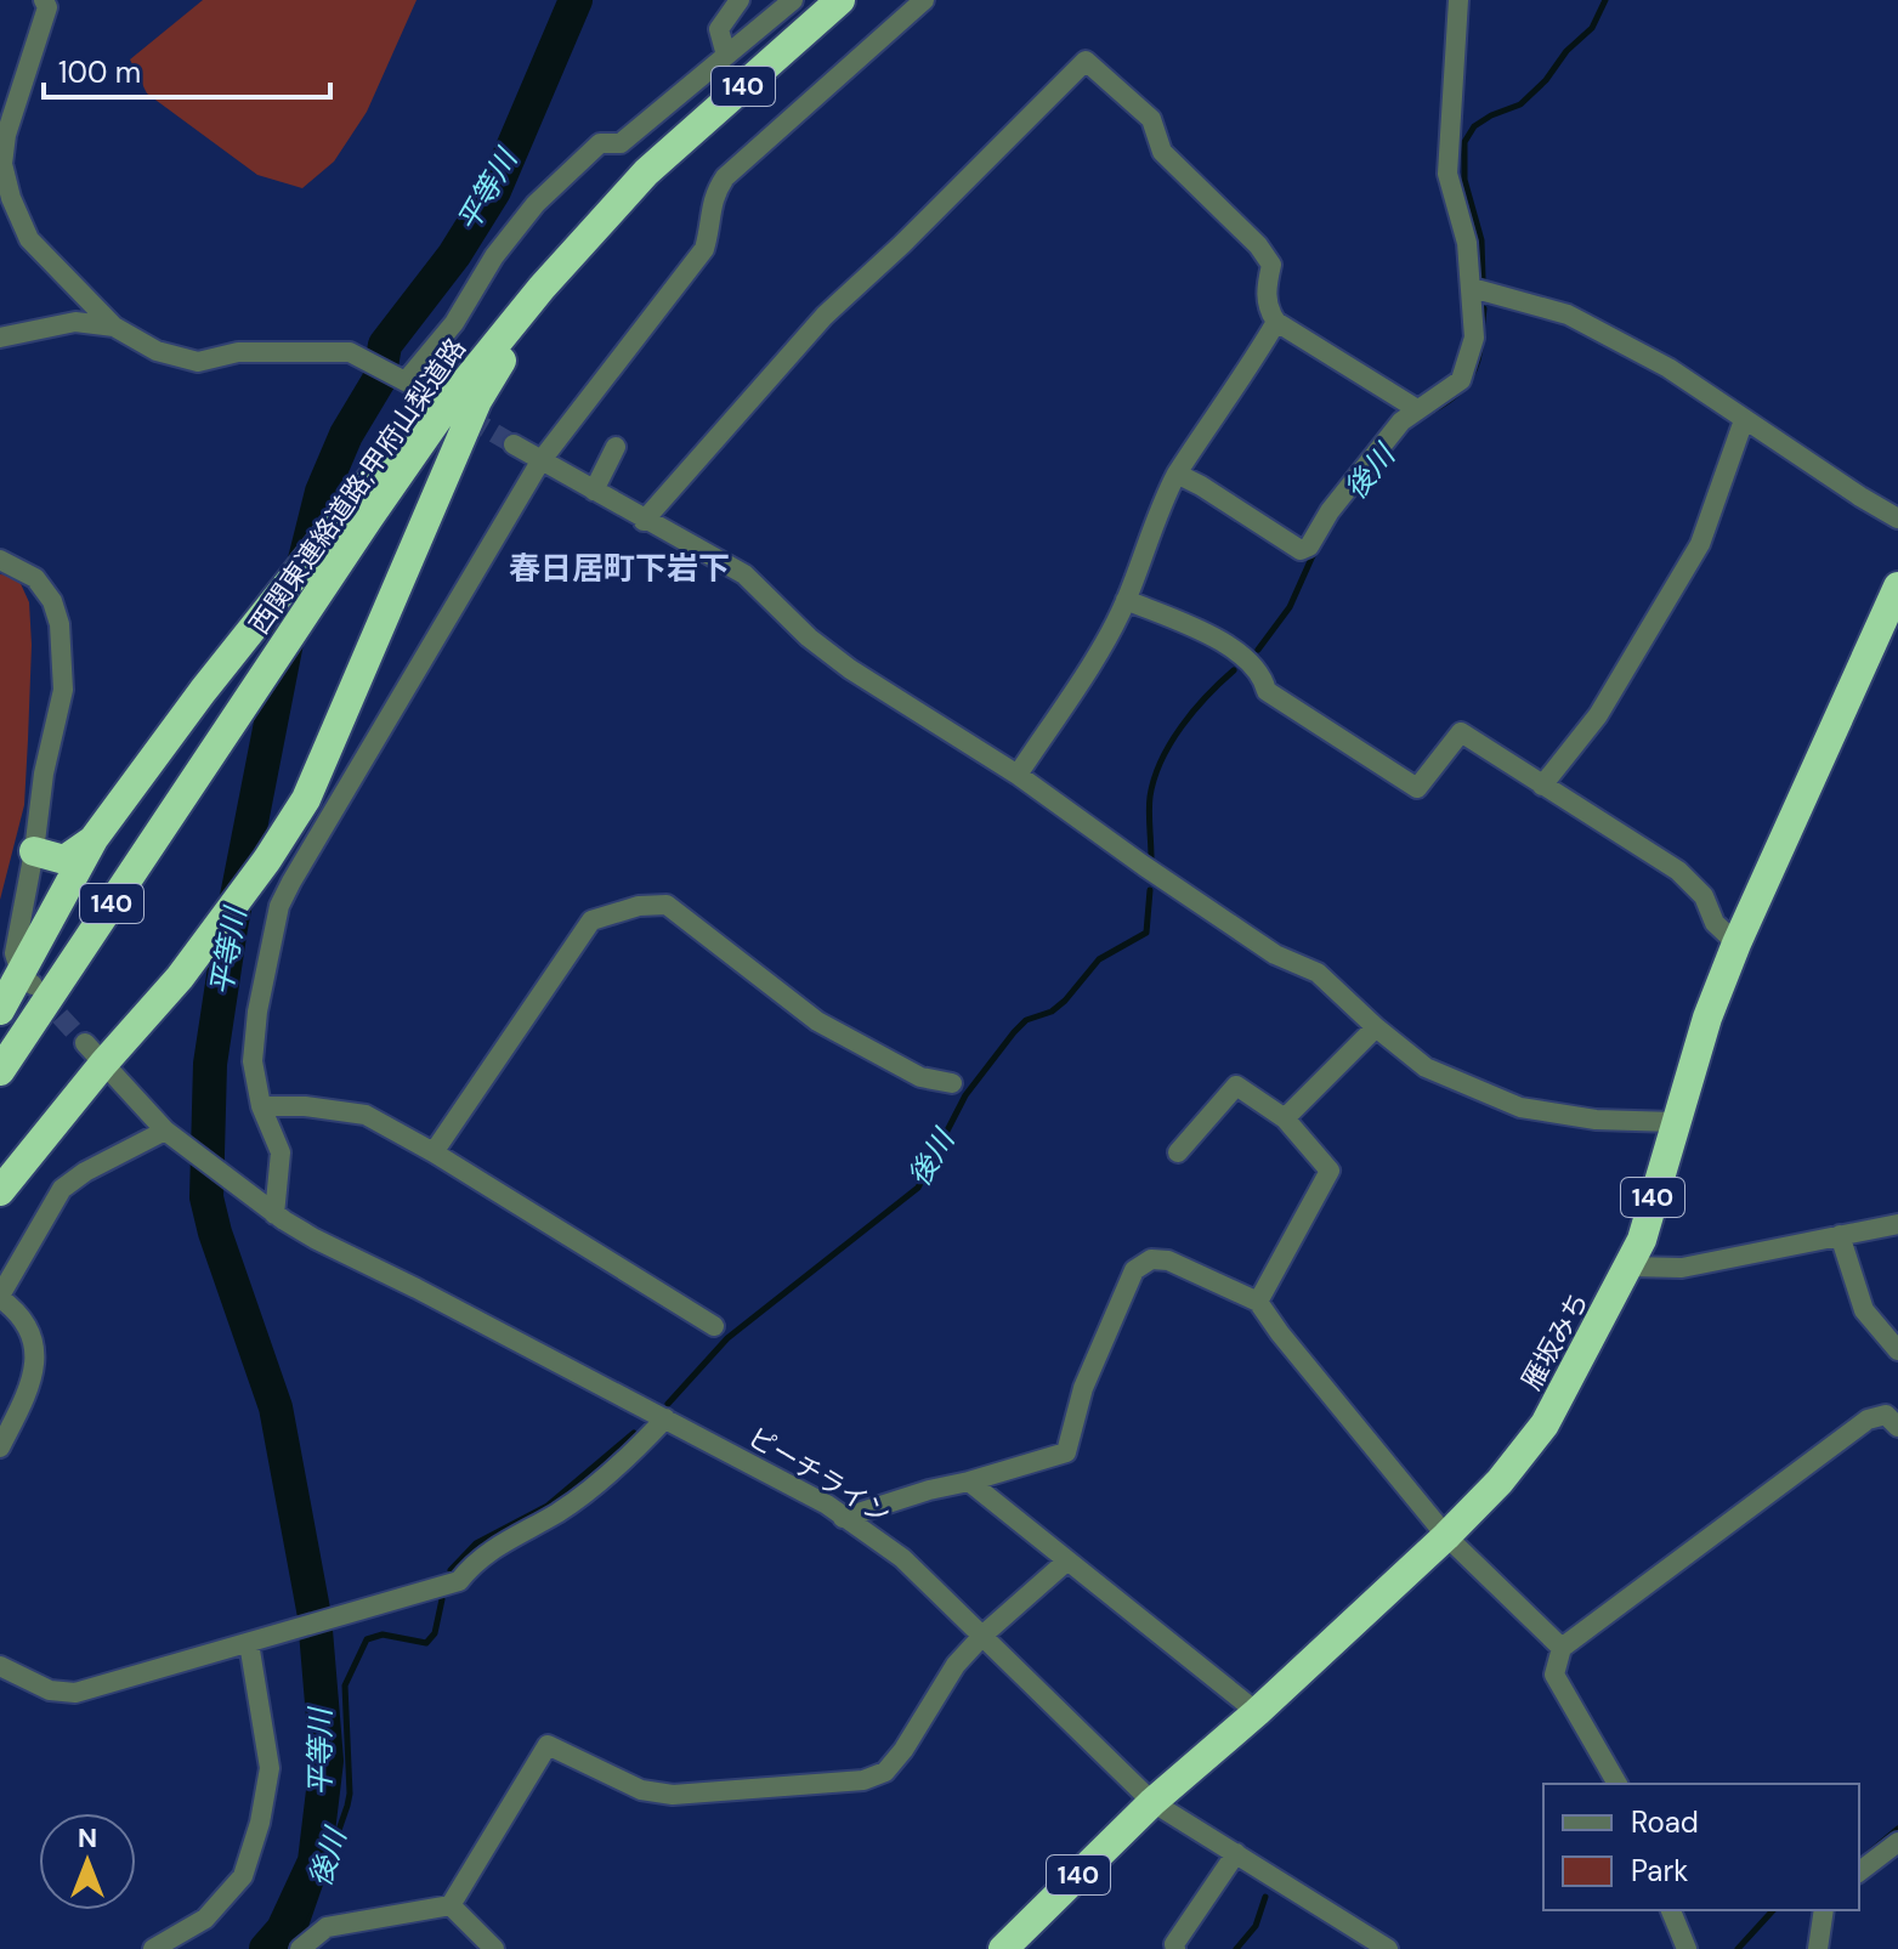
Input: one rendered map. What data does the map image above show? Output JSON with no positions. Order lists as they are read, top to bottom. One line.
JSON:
{"streets":{"highway":["140","西関東連絡道路;甲府山梨道路","雁坂みち"],"street":["ピーチライン"]},"crossings":[["雁坂みち","ピーチライン"]],"districts":["春日居町下岩下"],"water":["平等川","後川"],"legend":["Road","Park"],"scale_bar":"100 m","north":"top"}
